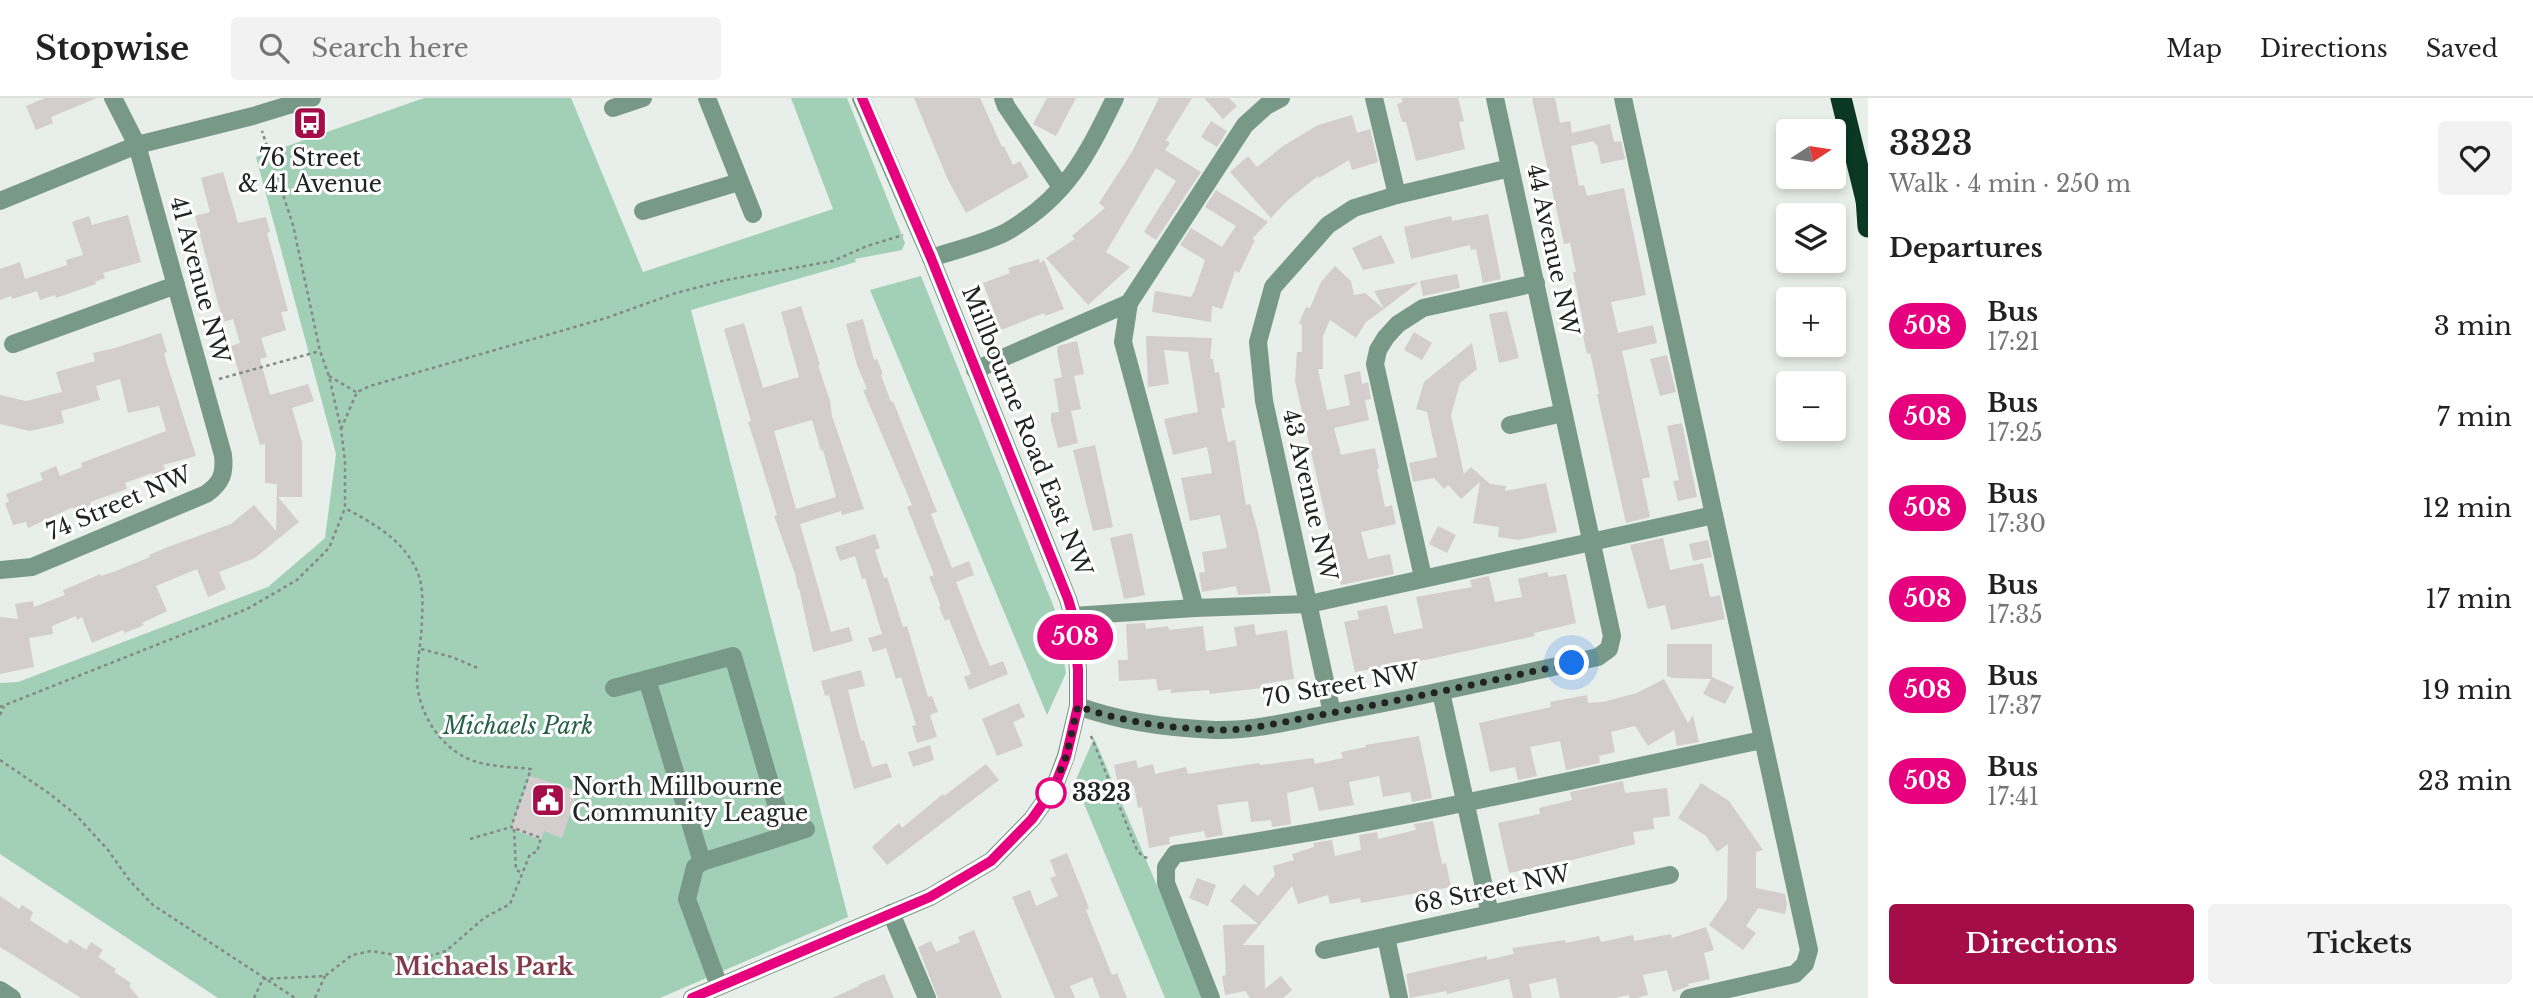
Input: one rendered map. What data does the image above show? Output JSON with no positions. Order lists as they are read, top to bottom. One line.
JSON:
{"streets":{"street":["44 Avenue NW","41 Avenue NW","Millbourne Road East NW","43 Avenue NW","74 Street NW","70 Street NW","68 Street NW"]},"crossings":[["44 Avenue NW","70 Street NW"],["41 Avenue NW","74 Street NW"],["Millbourne Road East NW","70 Street NW"],["43 Avenue NW","70 Street NW"]],"districts":["Michaels Park"],"parks":["Michaels Park"],"places":{"bus stop":["76 Street & 41 Avenue"],"other":["3323"],"public building":["North Millbourne Community League"]},"lines":["bus line 508"],"north":"right","page":{"header":"Stopwise","search":"Search here","nav":["Map","Directions","Saved"],"on_map":"508","heading":[["3323","Walk · 4 min · 250 m"],"Departures"],"map_buttons":["+","−"],"list":[{"mark":"508","name":"Bus","note":"17:21","value":"3 min"},{"mark":"508","name":"Bus","note":"17:25","value":"7 min"},{"mark":"508","name":"Bus","note":"17:30","value":"12 min"},{"mark":"508","name":"Bus","note":"17:35","value":"17 min"},{"mark":"508","name":"Bus","note":"17:37","value":"19 min"},{"mark":"508","name":"Bus","note":"17:41","value":"23 min"}],"buttons":["Directions","Tickets"]}}
